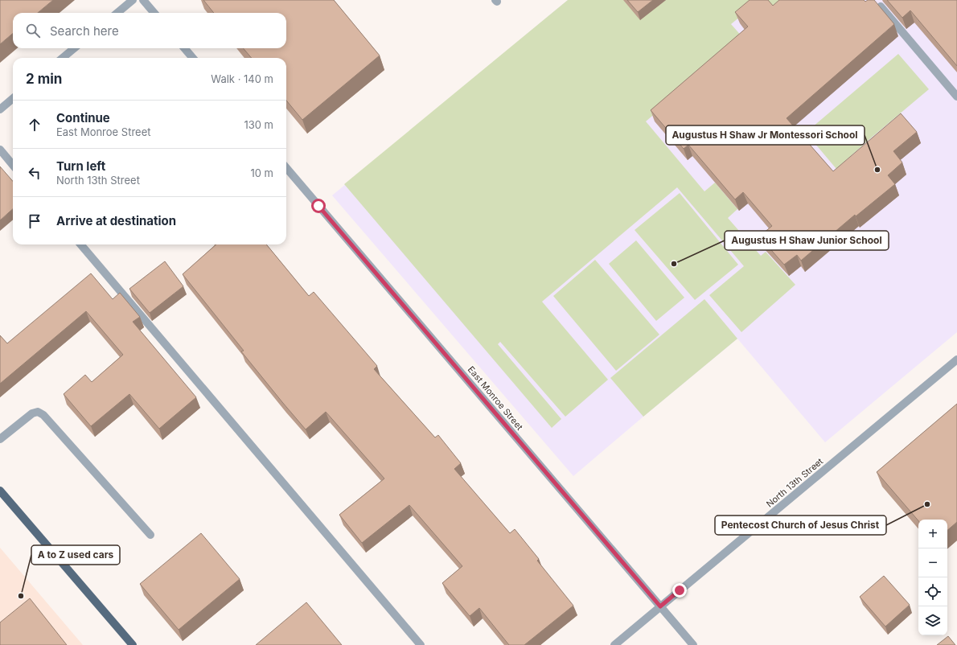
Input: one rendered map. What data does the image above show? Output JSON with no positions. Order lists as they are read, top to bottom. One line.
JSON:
{"streets":{"street":["East Monroe Street","North 13th Street"]},"crossings":[["East Monroe Street","North 13th Street"]],"places":["Augustus H Shaw Jr Montessori School","Augustus H Shaw Junior School","Pentecost Church of Jesus Christ","A to Z used cars"],"page":{"search":"Search here","heading":["2 min","Walk · 140 m"],"list":[["Continue","East Monroe Street","130 m"],["Turn left","North 13th Street","10 m"],"Arrive at destination"],"map_buttons":["+","−"]}}
